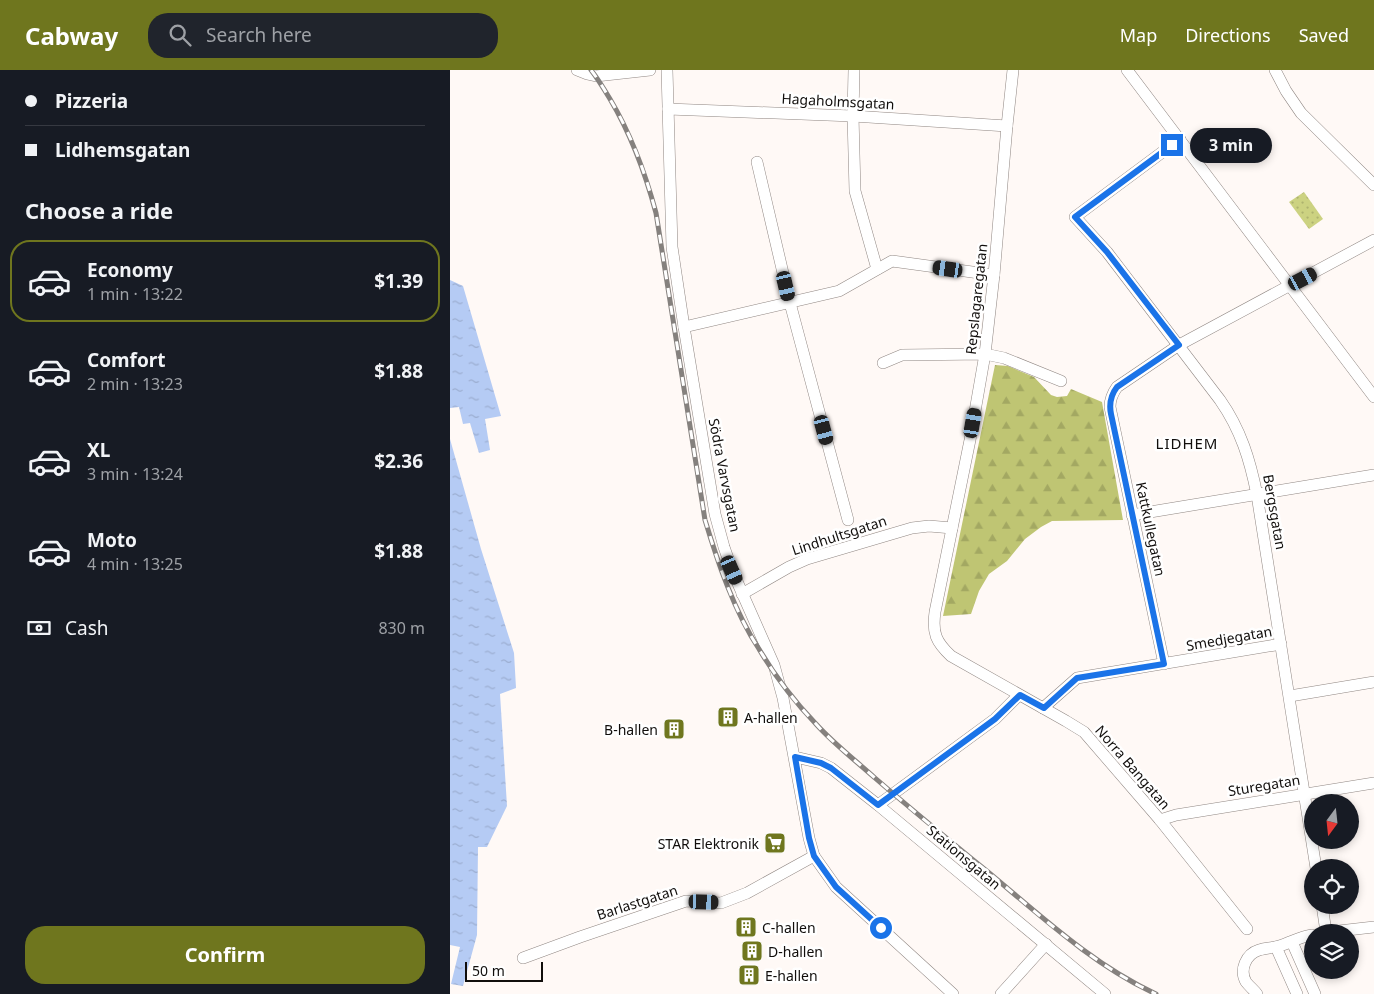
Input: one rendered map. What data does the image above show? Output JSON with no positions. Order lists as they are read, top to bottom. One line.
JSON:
{"streets":{"street":["Hagaholmsgatan","Repslagaregatan","Södra Varvsgatan","Bergsgatan","Kattkullegatan","Lindhultsgatan","Smedjegatan","Norra Bangatan","Sturegatan","Stationsgatan","Barlastgatan"]},"crossings":[["Hagaholmsgatan","Repslagaregatan"],["Hagaholmsgatan","Södra Varvsgatan"],["Repslagaregatan","Lindhultsgatan"],["Repslagaregatan","Norra Bangatan"],["Södra Varvsgatan","Lindhultsgatan"],["Södra Varvsgatan","Stationsgatan"],["Södra Varvsgatan","Barlastgatan"],["Bergsgatan","Kattkullegatan"],["Bergsgatan","Smedjegatan"],["Bergsgatan","Sturegatan"],["Kattkullegatan","Smedjegatan"],["Lindhultsgatan","Norra Bangatan"],["Smedjegatan","Norra Bangatan"],["Norra Bangatan","Sturegatan"]],"districts":["LIDHEM"],"places":{"building":["A-hallen","B-hallen","C-hallen","D-hallen","E-hallen"],"supermarket":["STAR Elektronik"]},"scale_bar":"50 m","north":"bottom","page":{"header":"Cabway","search":"Search here","nav":["Map","Directions","Saved"],"banner":["Pizzeria","Lidhemsgatan"],"bubble":"3 min","heading":"Choose a ride","list":[{"name":"Economy","note":"1 min · 13:22","value":"$1.39"},{"name":"Comfort","note":"2 min · 13:23","value":"$1.88"},{"name":"XL","note":"3 min · 13:24","value":"$2.36"},{"name":"Moto","note":"4 min · 13:25","value":"$1.88"}],"pay":["Cash","830 m"],"buttons":"Confirm","scale":"50 m"}}
